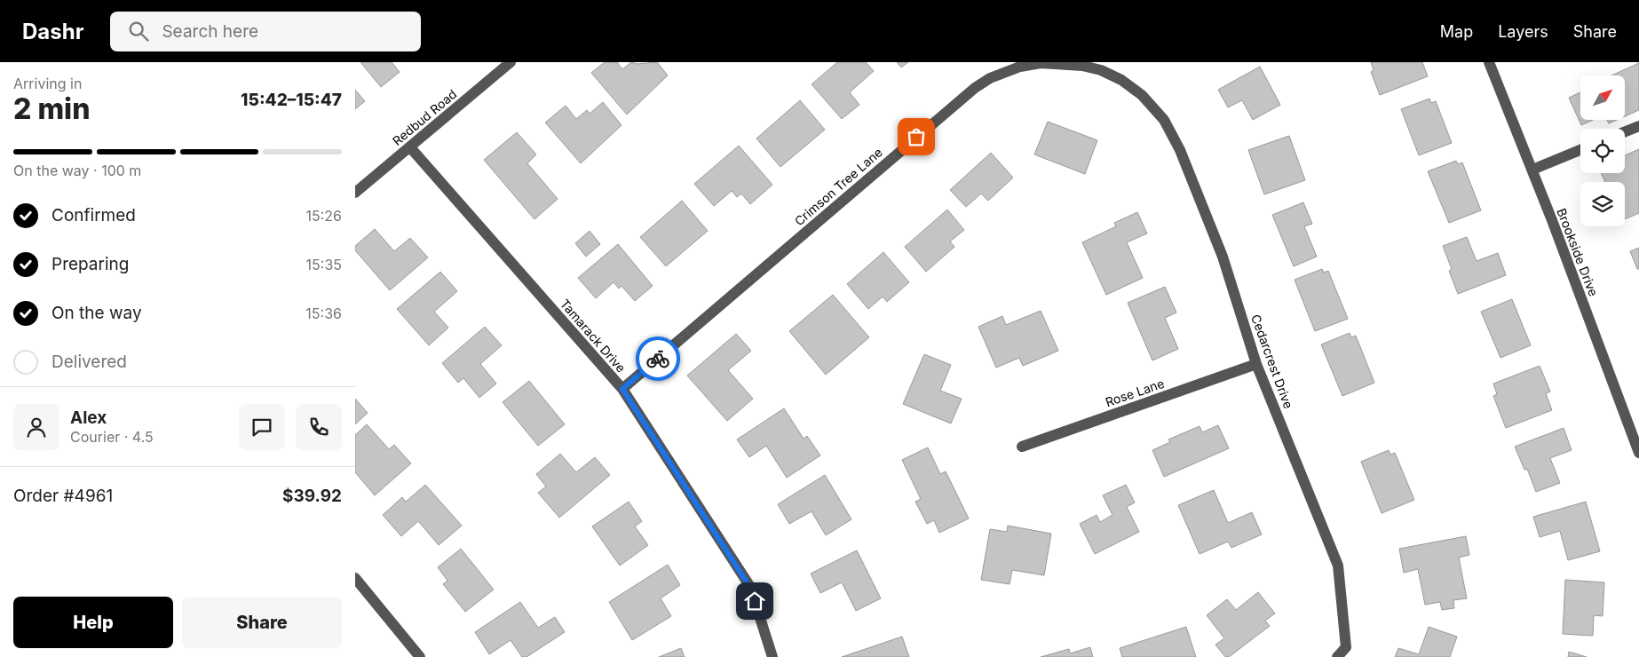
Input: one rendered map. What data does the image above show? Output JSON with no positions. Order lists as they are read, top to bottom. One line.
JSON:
{"streets":{"street":["Redbud Road","Crimson Tree Lane","Brookside Drive","Tamarack Drive","Cedarcrest Drive","Rose Lane"]},"crossings":[["Redbud Road","Tamarack Drive"],["Crimson Tree Lane","Tamarack Drive"],["Crimson Tree Lane","Cedarcrest Drive"],["Cedarcrest Drive","Rose Lane"]],"north":"top right","page":{"header":"Dashr","search":"Search here","nav":["Map","Layers","Share"],"heading":["2 min","Arriving in","15:42–15:47"],"panel":["Alex","Courier · 4.5","Order #4961","$39.92"],"bar":"On the way · 100 m","list":[["Confirmed","15:26"],["Preparing","15:35"],["On the way","15:36"],"Delivered"],"buttons":["Help","Share"]}}
